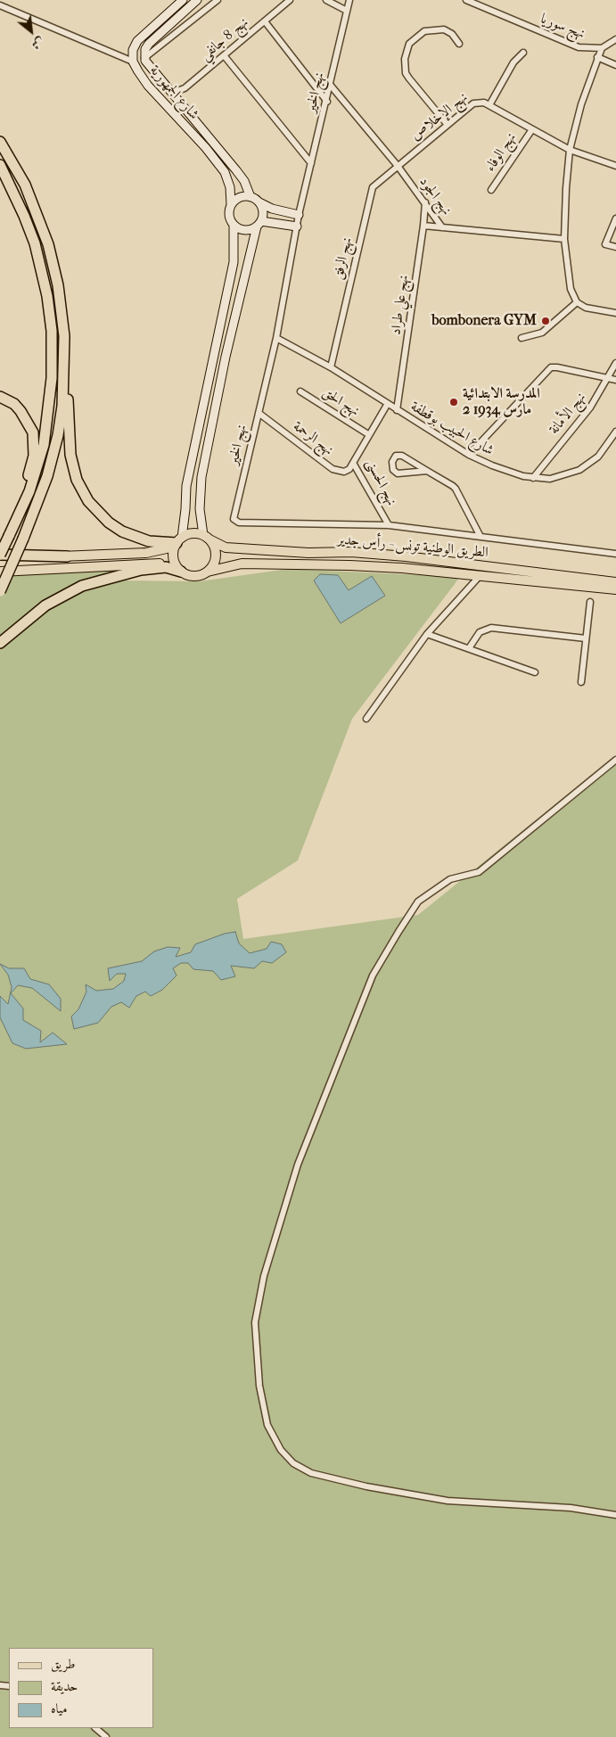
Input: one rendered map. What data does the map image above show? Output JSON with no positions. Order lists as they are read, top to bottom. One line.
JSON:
{"streets":{"main road":["الطريق الوطنية تونس - رأس جدير"],"street":["نهج سوريا","نهج 8 جانفي","شارع الجمهورية","نهج الخير","نهج الإخلاص","نهج الوفاء","نهج الجود","نهج الرفق","نهج علي طراد","نهج الحق","نهج الأمانة","شارع الحبيب بوقطفة","نهج الرحمة","نهج الحسنى"]},"crossings":[["نهج الخير","نهج الجود"],["نهج الخير","شارع الحبيب بوقطفة"],["نهج الخير","نهج الرحمة"],["نهج الخير","نهج الحسنى"],["نهج الإخلاص","نهج الوفاء"],["نهج الإخلاص","نهج الجود"],["نهج الإخلاص","نهج الرفق"],["نهج الجود","نهج الرفق"],["نهج الجود","نهج علي طراد"],["نهج الرفق","شارع الحبيب بوقطفة"],["نهج علي طراد","شارع الحبيب بوقطفة"],["نهج الحق","نهج الحسنى"],["نهج الأمانة","شارع الحبيب بوقطفة"],["شارع الحبيب بوقطفة","نهج الحسنى"],["نهج الرحمة","نهج الحسنى"]],"places":["bombonera GYM","المدرسة الابتدائية 2 مارس 1934"],"legend":["طريق","حديقة","مياه"],"north":"bottom right"}
